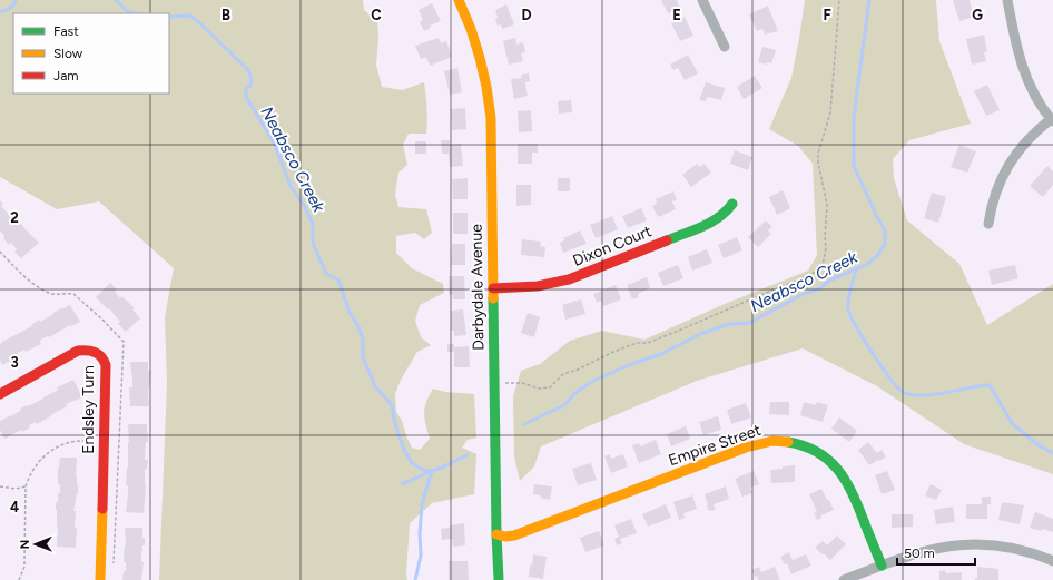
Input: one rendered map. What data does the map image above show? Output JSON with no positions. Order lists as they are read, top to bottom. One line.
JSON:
{"streets":{"street":["Dixon Court","Darbydale Avenue","Endsley Turn","Empire Street"]},"crossings":[["Dixon Court","Darbydale Avenue"],["Darbydale Avenue","Empire Street"]],"water":["Neabsco Creek"],"legend":["Fast","Slow","Jam"],"scale_bar":"50 m","north":"left","grid":{"columns":["B","C","D","E","F","G"],"rows":["2","3","4"]}}
